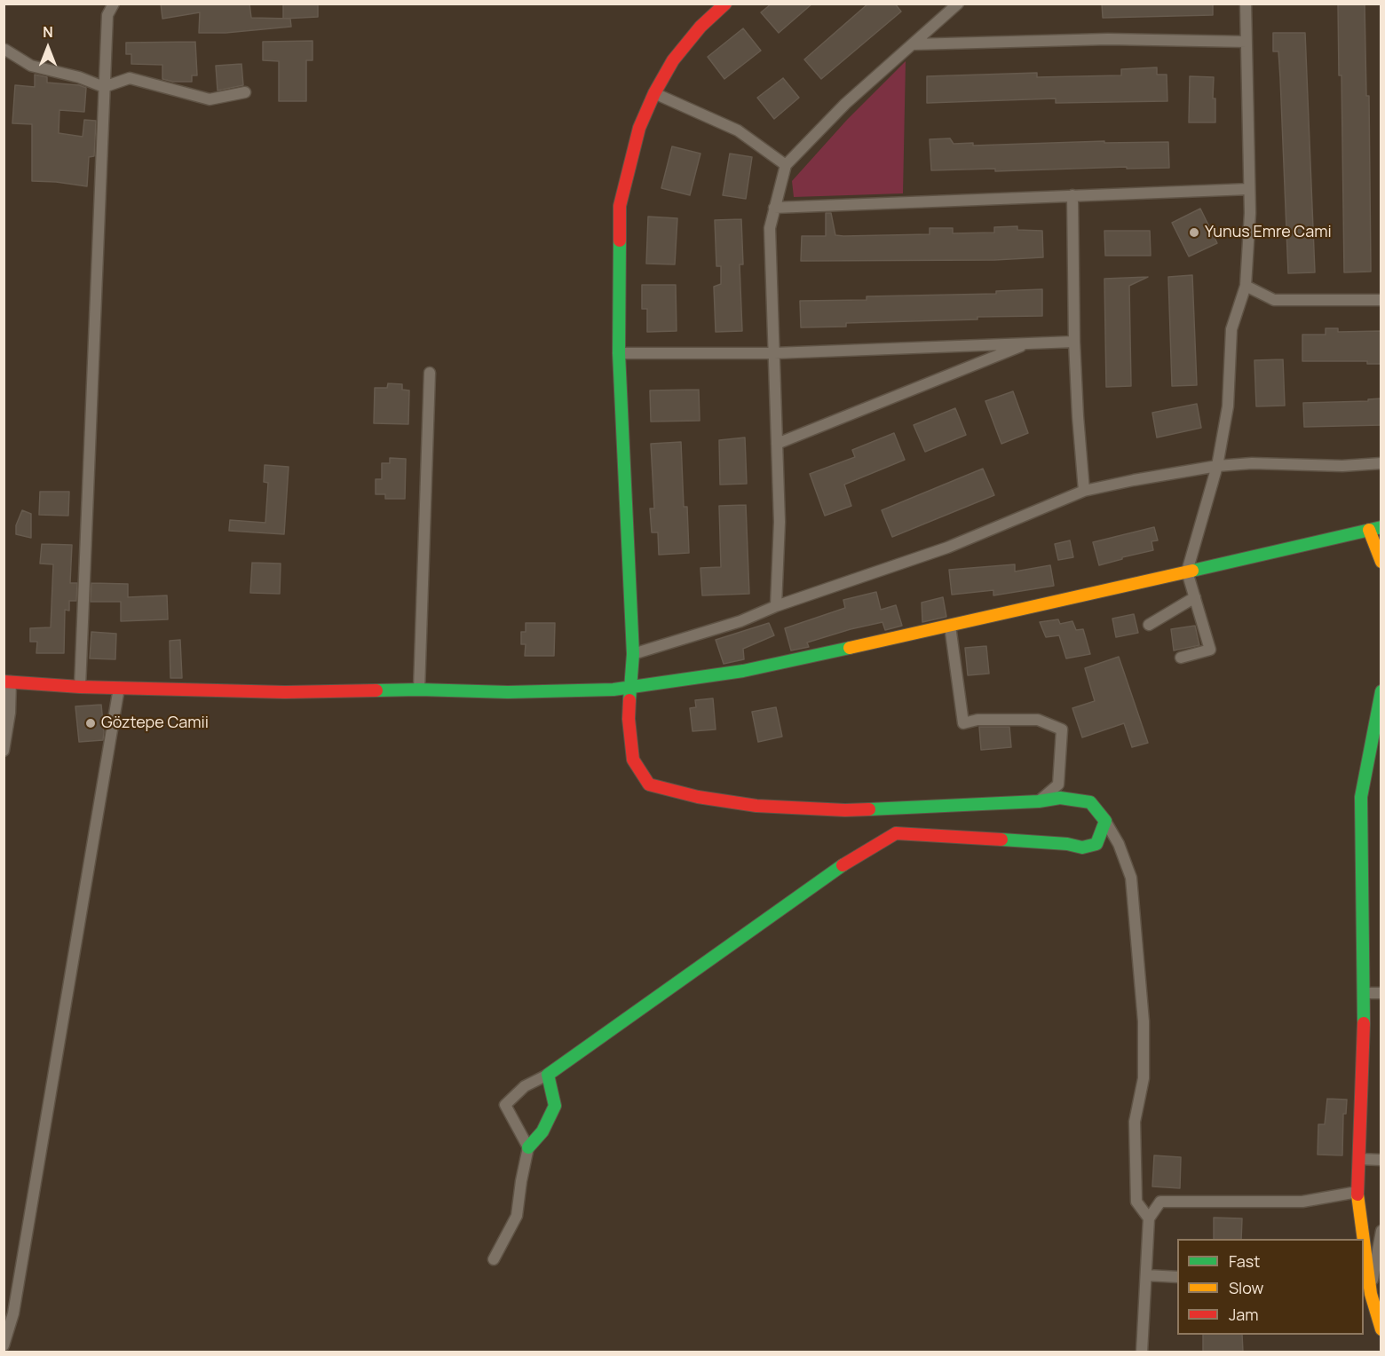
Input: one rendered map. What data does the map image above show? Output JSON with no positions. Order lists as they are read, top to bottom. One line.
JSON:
{"places":["Yunus Emre Cami","Göztepe Camii"],"legend":["Fast","Slow","Jam"],"north":"top"}
